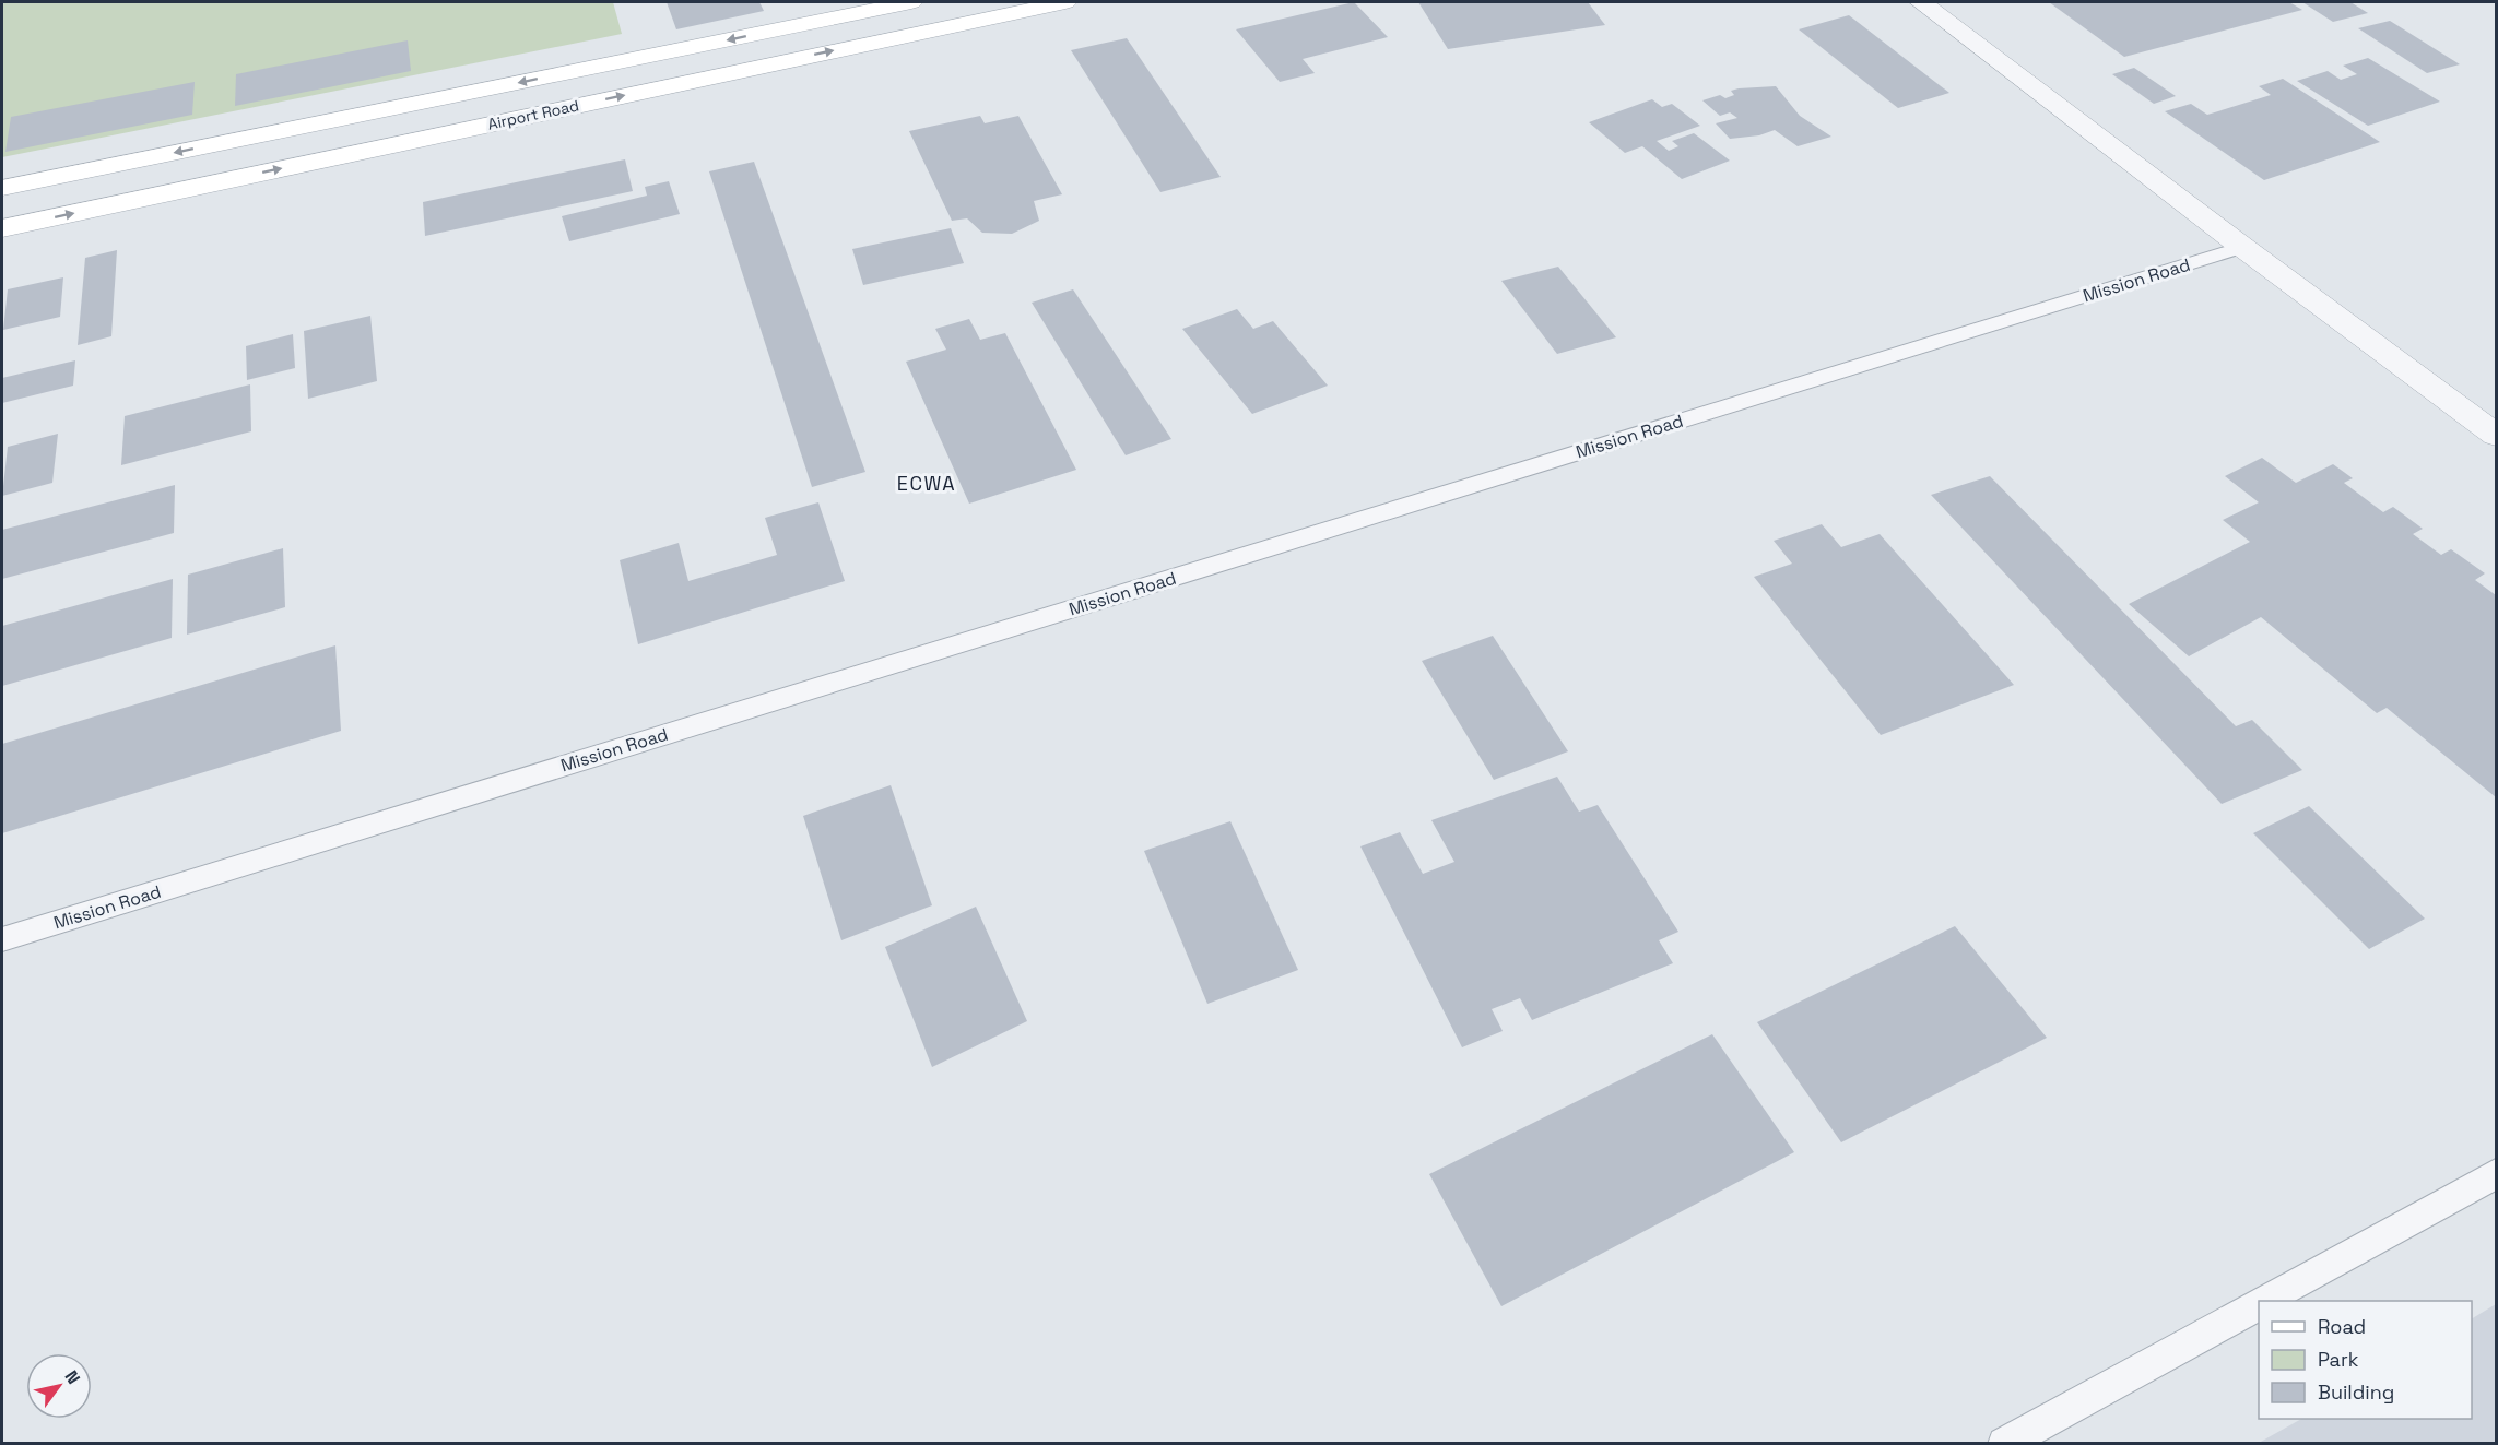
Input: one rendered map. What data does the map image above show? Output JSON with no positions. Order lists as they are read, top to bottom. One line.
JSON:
{"streets":{"main road":["Airport Road"],"lane":["Mission Road"]},"districts":["ECWA"],"legend":["Road","Park","Building"],"north":"top right"}
